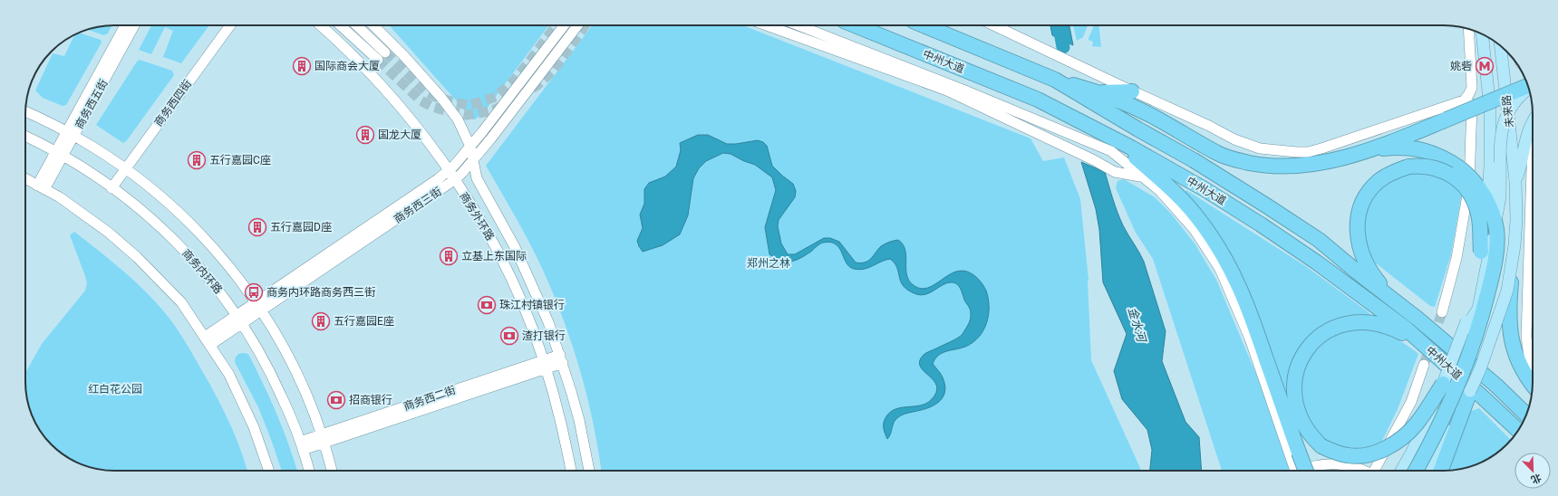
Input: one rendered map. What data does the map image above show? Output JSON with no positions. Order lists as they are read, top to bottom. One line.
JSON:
{"streets":{"highway":["中州大道"],"main road":["未来路"],"street":["商务西四街","商务西五街","商务西三街","商务外环路","商务内环路","商务西二街"]},"crossings":[["商务西四街","商务内环路"],["商务西五街","商务内环路"],["商务西三街","商务外环路"],["商务西三街","商务内环路"],["商务外环路","商务西二街"],["商务内环路","商务西二街"]],"water":["金水河"],"parks":["郑州之林","红白花公园"],"places":{"building":["国际商会大厦","国龙大厦","五行嘉园C座","五行嘉园D座","立基上东国际","五行嘉园E座"],"metro station":["姚砦"],"bus stop":["商务内环路商务西三街"],"bank":["珠江村镇银行","渣打银行","招商银行"]},"north":"bottom right"}
